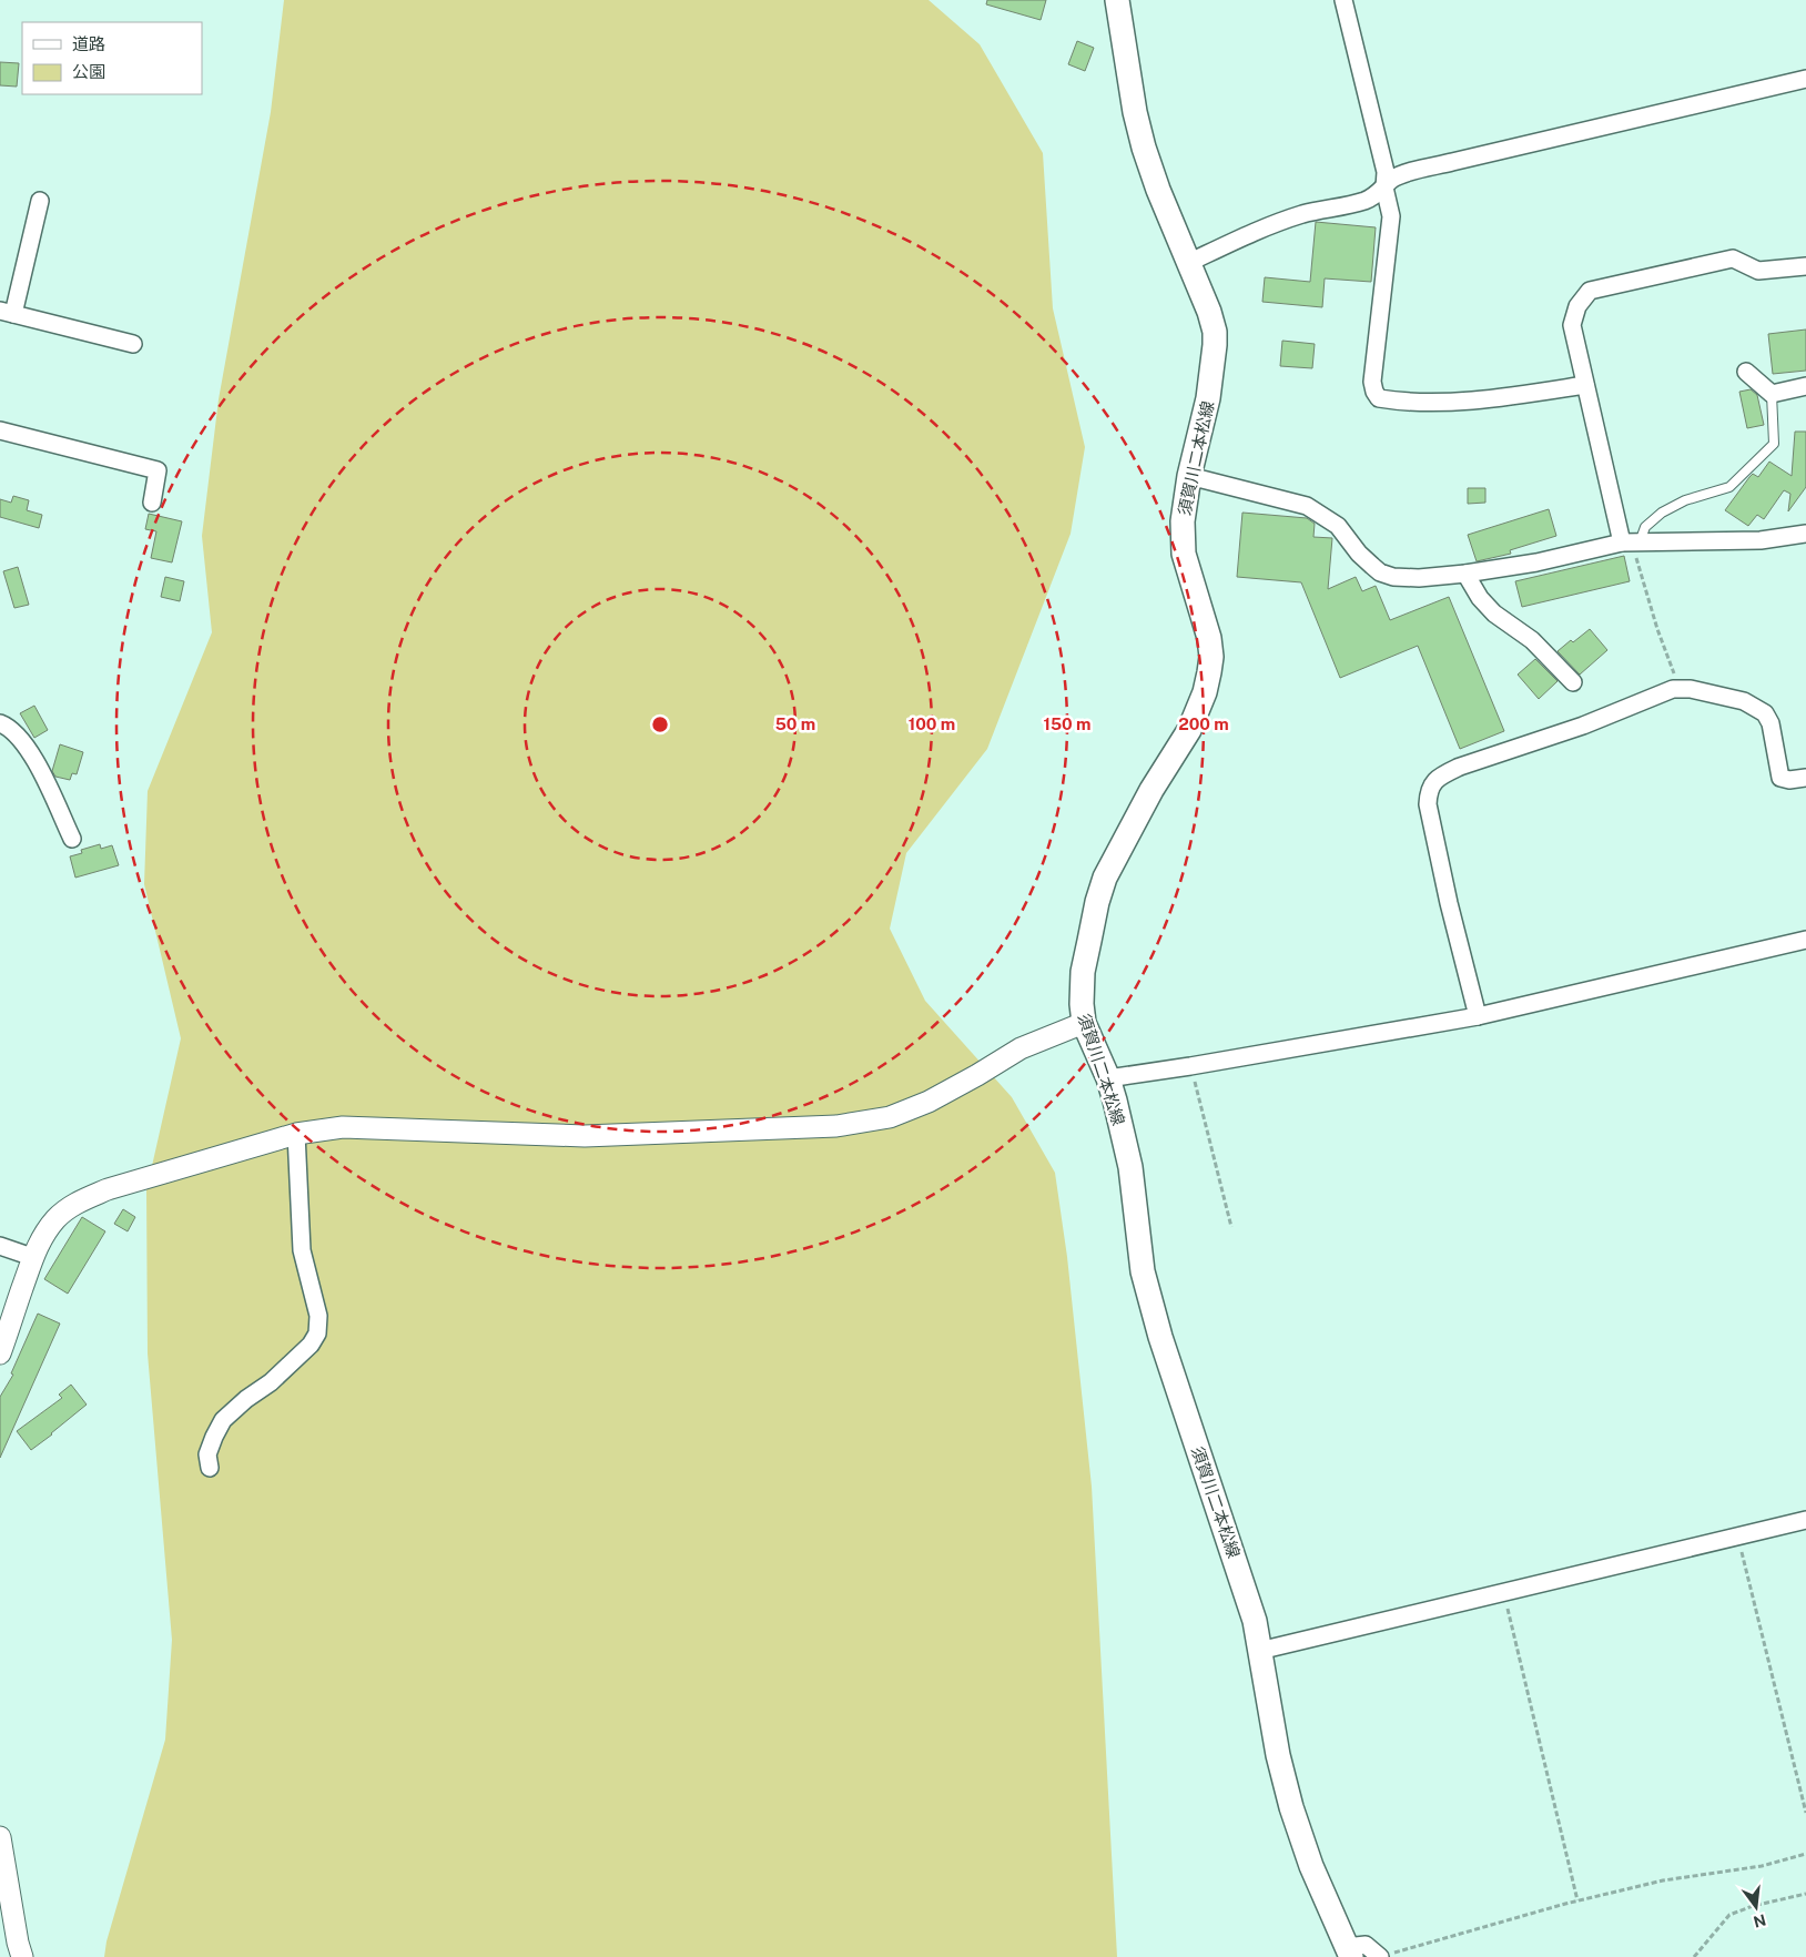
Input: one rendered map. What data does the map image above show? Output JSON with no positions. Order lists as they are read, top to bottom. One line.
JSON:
{"streets":{"main road":["須賀川二本松線"]},"legend":["道路","公園"],"north":"bottom","rings":["50 m","100 m","150 m","200 m"]}
